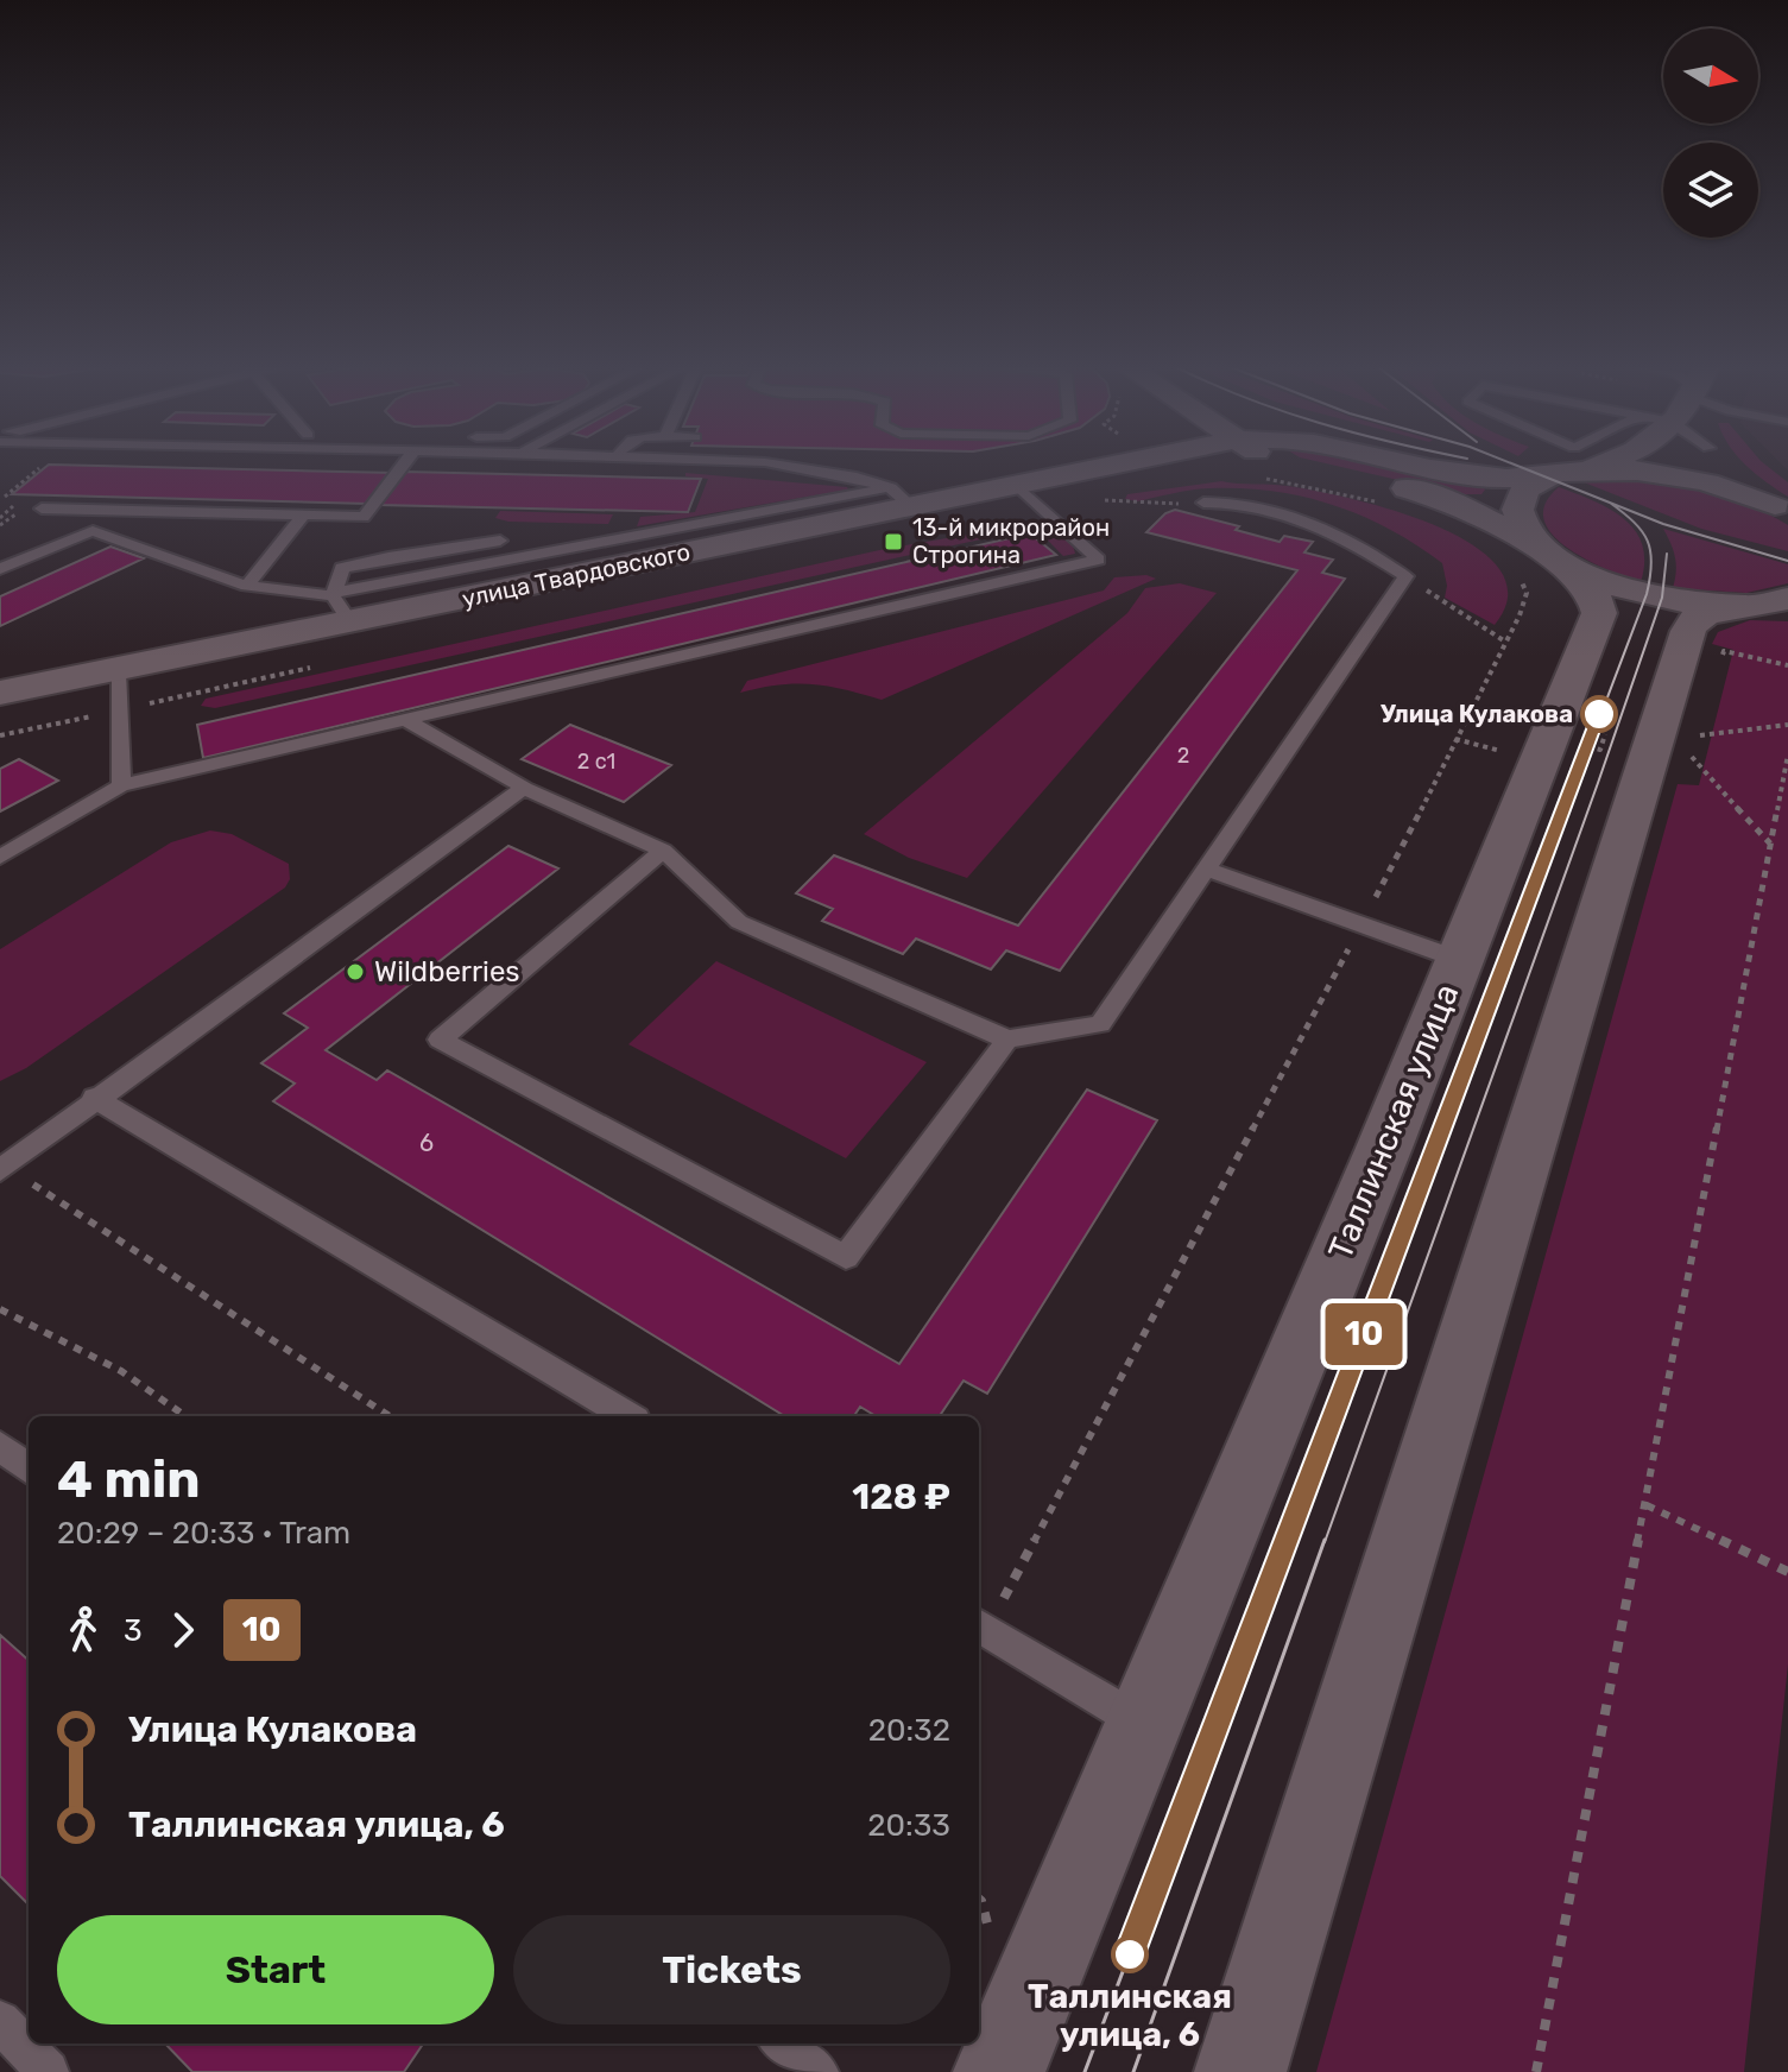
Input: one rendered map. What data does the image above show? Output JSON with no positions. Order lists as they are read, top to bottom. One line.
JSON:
{"streets":{"main road":["улица Твардовского","Таллинская улица"]},"crossings":[["улица Твардовского","Таллинская улица"]],"places":{"transit":["13-й микрорайон Строгина"],"other":["Улица Кулакова","Wildberries","Таллинская улица, 6"]},"lines":["tram line 10"],"house_numbers":["2","2 с1","6"],"north":"right","page":{"on_map":"10","heading":["4 min","20:29 – 20:33 · Tram","128 ₽"],"legs":["3","10"],"list":[{"name":"Улица Кулакова","value":"20:32"},{"name":"Таллинская улица, 6","value":"20:33"}],"buttons":["Start","Tickets"]}}
